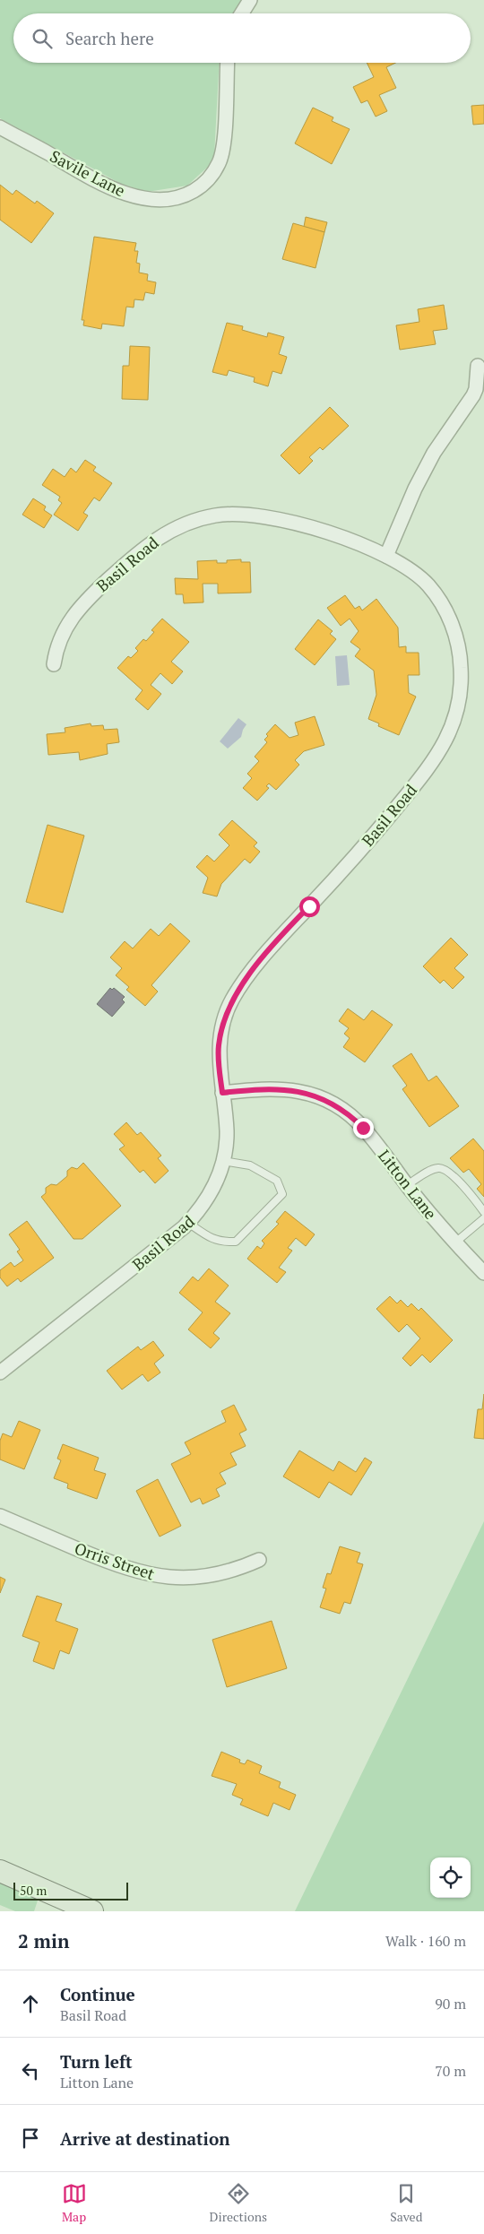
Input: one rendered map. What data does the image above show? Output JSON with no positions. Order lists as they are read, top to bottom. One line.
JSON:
{"streets":{"street":["Savile Lane","Basil Road","Litton Lane","Orris Street"]},"crossings":[["Basil Road","Litton Lane"]],"scale_bar":"50 m","page":{"search":"Search here","scale":"50 m","heading":["2 min","Walk · 160 m"],"list":[["Continue","Basil Road","90 m"],["Turn left","Litton Lane","70 m"],"Arrive at destination"],"nav":["Map","Directions","Saved"]}}
